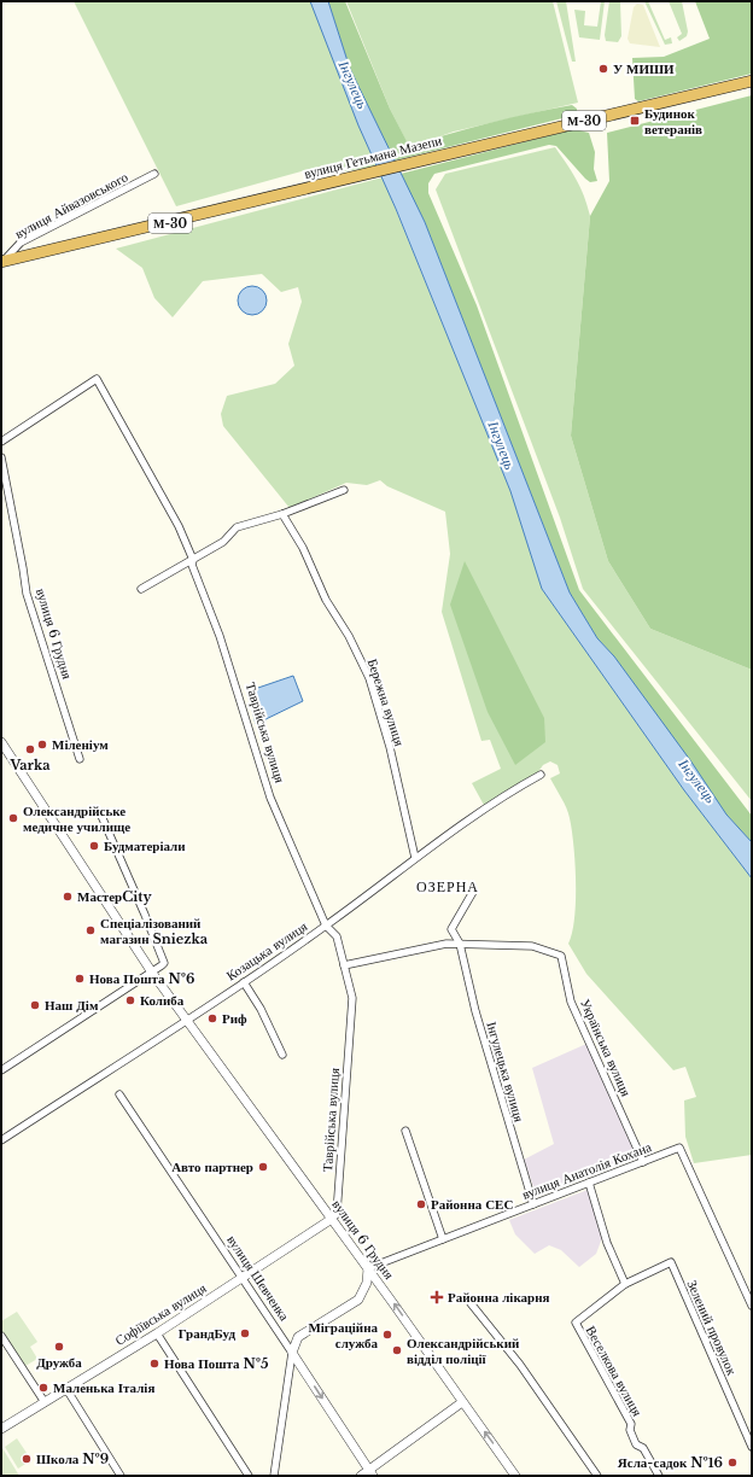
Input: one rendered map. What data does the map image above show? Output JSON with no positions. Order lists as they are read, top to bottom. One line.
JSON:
{"streets":{"highway":["М-30","вулиця Гетьмана Мазепи"],"street":["вулиця Айвазовського","вулиця 6 Грудня","Бережна вулиця","Таврійська вулиця","Козацька вулиця","Українська вулиця","Інгулецька вулиця","вулиця Анатолія Кохана","вулиця Шевченка","Софіївська вулиця","Зелений провулок","Веселкова вулиця"]},"crossings":[["вулиця Гетьмана Мазепи","вулиця Айвазовського"],["вулиця 6 Грудня","Таврійська вулиця"],["вулиця 6 Грудня","Козацька вулиця"],["вулиця 6 Грудня","вулиця Анатолія Кохана"],["вулиця 6 Грудня","Софіївська вулиця"],["Бережна вулиця","Козацька вулиця"],["Таврійська вулиця","Козацька вулиця"],["Таврійська вулиця","Українська вулиця"],["Таврійська вулиця","Софіївська вулиця"],["Українська вулиця","Інгулецька вулиця"],["Українська вулиця","вулиця Анатолія Кохана"],["Інгулецька вулиця","вулиця Анатолія Кохана"],["вулиця Шевченка","Софіївська вулиця"],["Зелений провулок","Веселкова вулиця"]],"districts":["ОЗЕРНА"],"water":["Інгулець"],"places":{"other":["У МИШИ","Міленіум","Varka","Олександрійське медичне училище","Будматеріали","МастерCity","Спеціалізований магазин Sniezka","Нова Пошта №6","Колиба","Наш Дім","Риф","Авто партнер","Районна СЕС","ГрандБуд","Міграційна служба","Дружба","Олександрійський відділ поліції","Нова Пошта №5","Маленька Італія","Школа №9","Ясла-садок №16"],"transit":["Будинок ветеранів"],"health":["Районна лікарня"]}}
